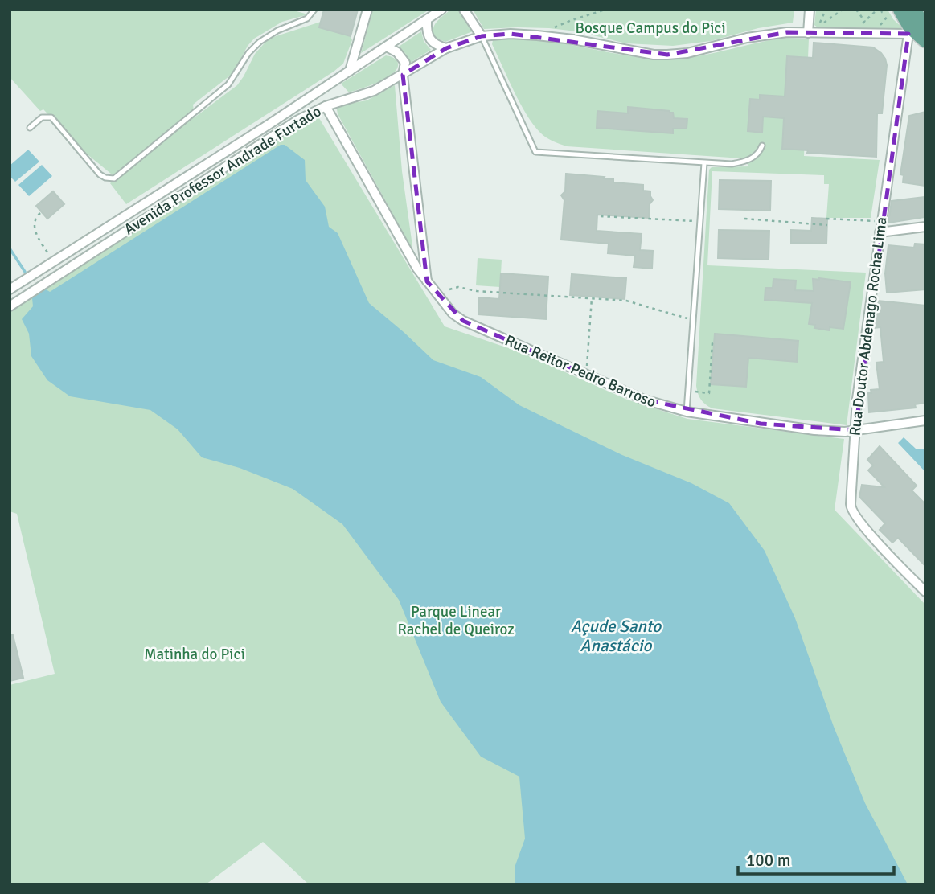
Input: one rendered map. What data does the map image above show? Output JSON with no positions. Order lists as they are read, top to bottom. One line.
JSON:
{"streets":{"street":["Avenida Professor Andrade Furtado","Rua Doutor Abdenago Rocha Lima","Rua Reitor Pedro Barroso"]},"crossings":[["Avenida Professor Andrade Furtado","Rua Doutor Abdenago Rocha Lima"],["Avenida Professor Andrade Furtado","Rua Reitor Pedro Barroso"],["Rua Doutor Abdenago Rocha Lima","Rua Reitor Pedro Barroso"]],"water":["Açude Santo Anastácio"],"parks":["Bosque Campus do Pici","Parque Linear Rachel de Queiroz","Matinha do Pici"],"scale_bar":"100 m"}
